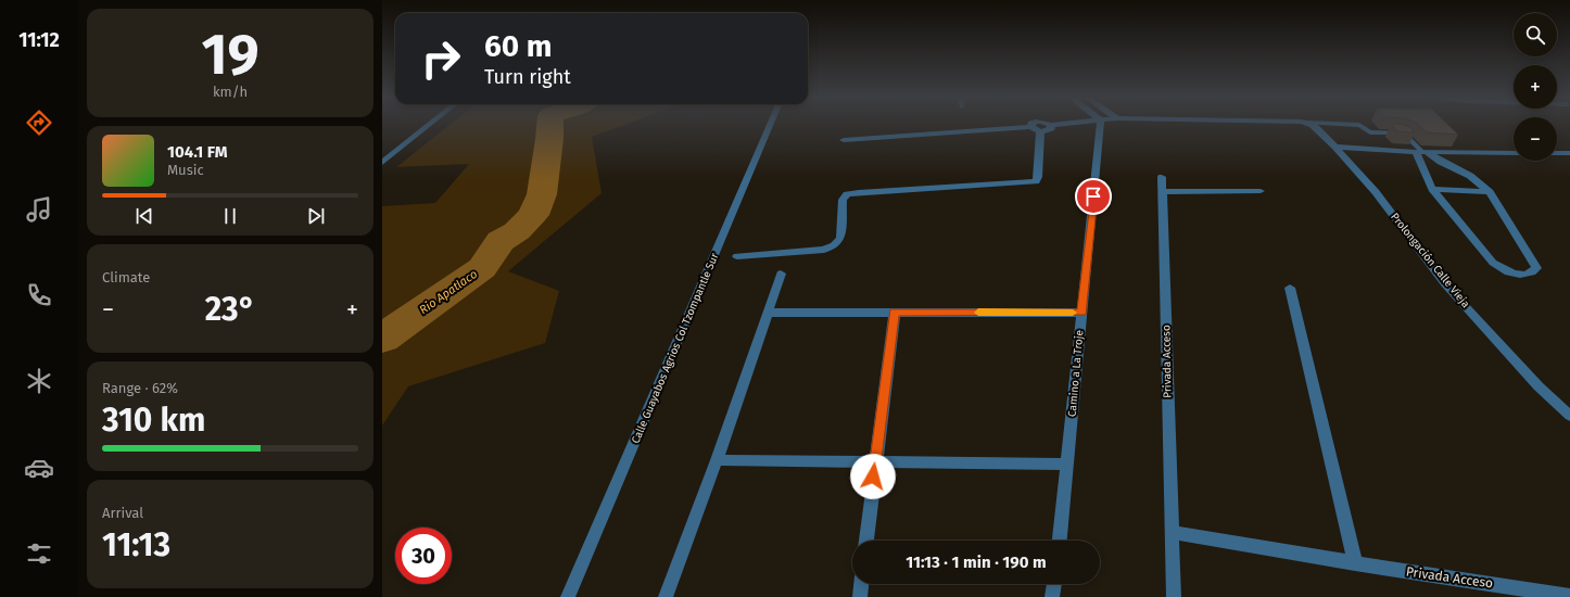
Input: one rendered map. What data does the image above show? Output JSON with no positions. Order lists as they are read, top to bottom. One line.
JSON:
{"streets":{"street":["Prolongación Calle Vieja","Calle Guayabos Agrios Col Tzompantle Sur","Privada Acceso","Camino a La Troje"]},"water":["Rio Apatlaco"],"page":{"tabs":"11:12","tile":[["19","km/h"],"Climate",["Range · 62%","310 km"],["Arrival","11:13"]],"map_buttons":["+","−"],"turn":["60 m","Turn right"],"song":["104.1 FM","Music"],"heat":["−","23°","+"],"limit":"30","trip":"11:13 · 1 min · 190 m"}}
